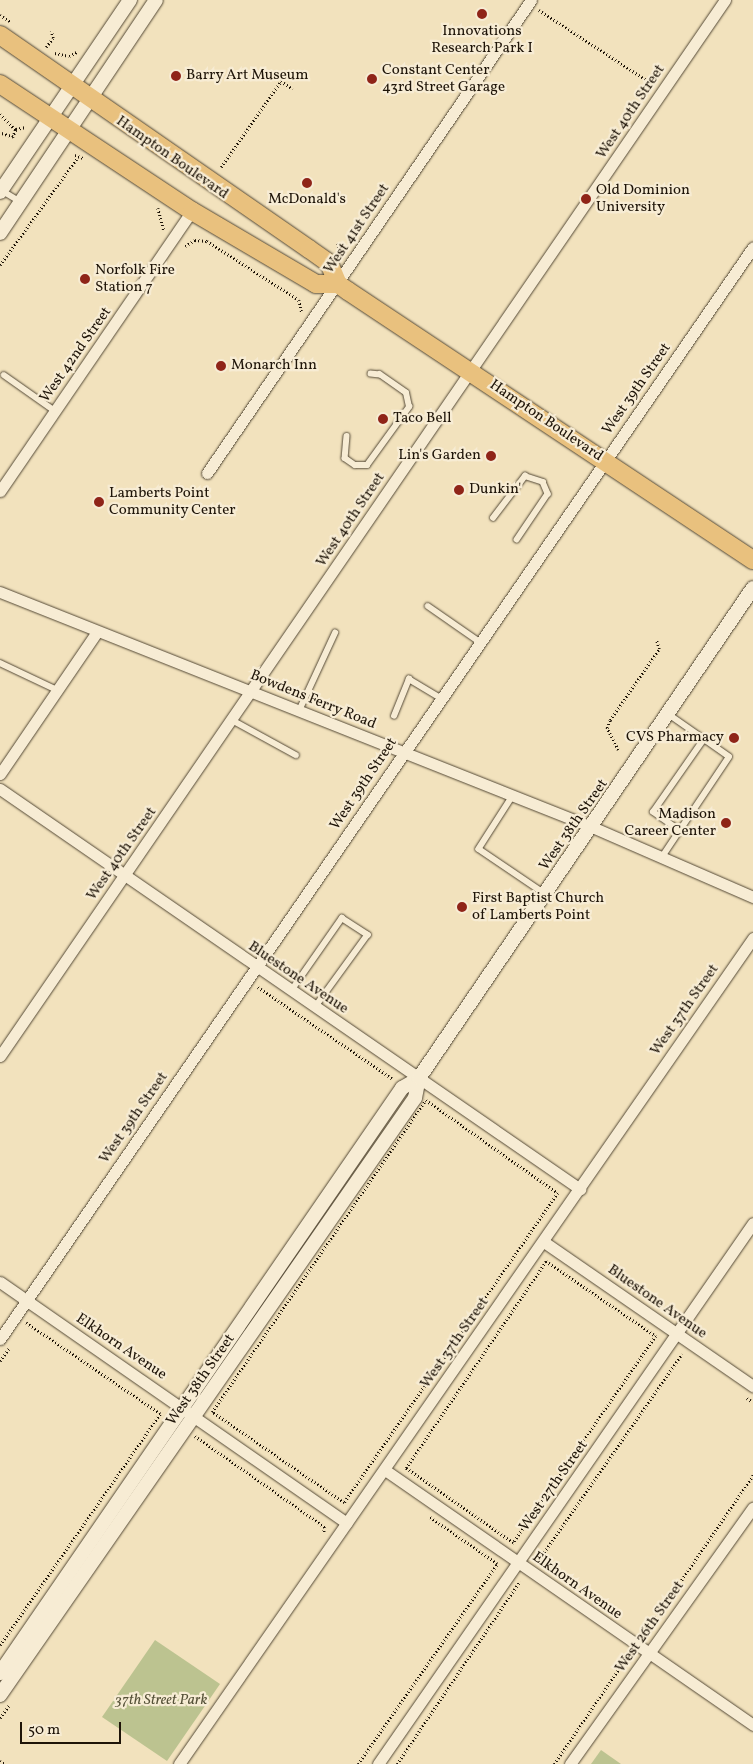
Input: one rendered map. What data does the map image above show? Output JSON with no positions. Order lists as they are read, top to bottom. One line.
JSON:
{"streets":{"main road":["Hampton Boulevard"],"street":["West 40th Street","West 41st Street","West 42nd Street","West 39th Street","Bowdens Ferry Road","West 38th Street","Bluestone Avenue","West 37th Street","Elkhorn Avenue","West 27th Street","West 26th Street"]},"crossings":[["West 40th Street","Hampton Boulevard"],["West 40th Street","Bowdens Ferry Road"],["West 40th Street","Bluestone Avenue"],["Hampton Boulevard","West 41st Street"],["Hampton Boulevard","West 42nd Street"],["Hampton Boulevard","West 39th Street"],["West 39th Street","Bowdens Ferry Road"],["West 39th Street","Bluestone Avenue"],["West 39th Street","Elkhorn Avenue"],["Bowdens Ferry Road","West 38th Street"],["West 38th Street","Bluestone Avenue"],["West 38th Street","Elkhorn Avenue"],["Bluestone Avenue","West 37th Street"],["Bluestone Avenue","West 27th Street"],["West 37th Street","Elkhorn Avenue"],["Elkhorn Avenue","West 27th Street"],["Elkhorn Avenue","West 26th Street"]],"parks":["37th Street Park"],"places":["Innovations Research Park I","Barry Art Museum","Constant Center 43rd Street Garage","McDonald's","Old Dominion University","Norfolk Fire Station 7","Monarch Inn","Taco Bell","Lin's Garden","Dunkin'","Lamberts Point Community Center","CVS Pharmacy","Madison Career Center","First Baptist Church of Lamberts Point"],"scale_bar":"50 m"}
